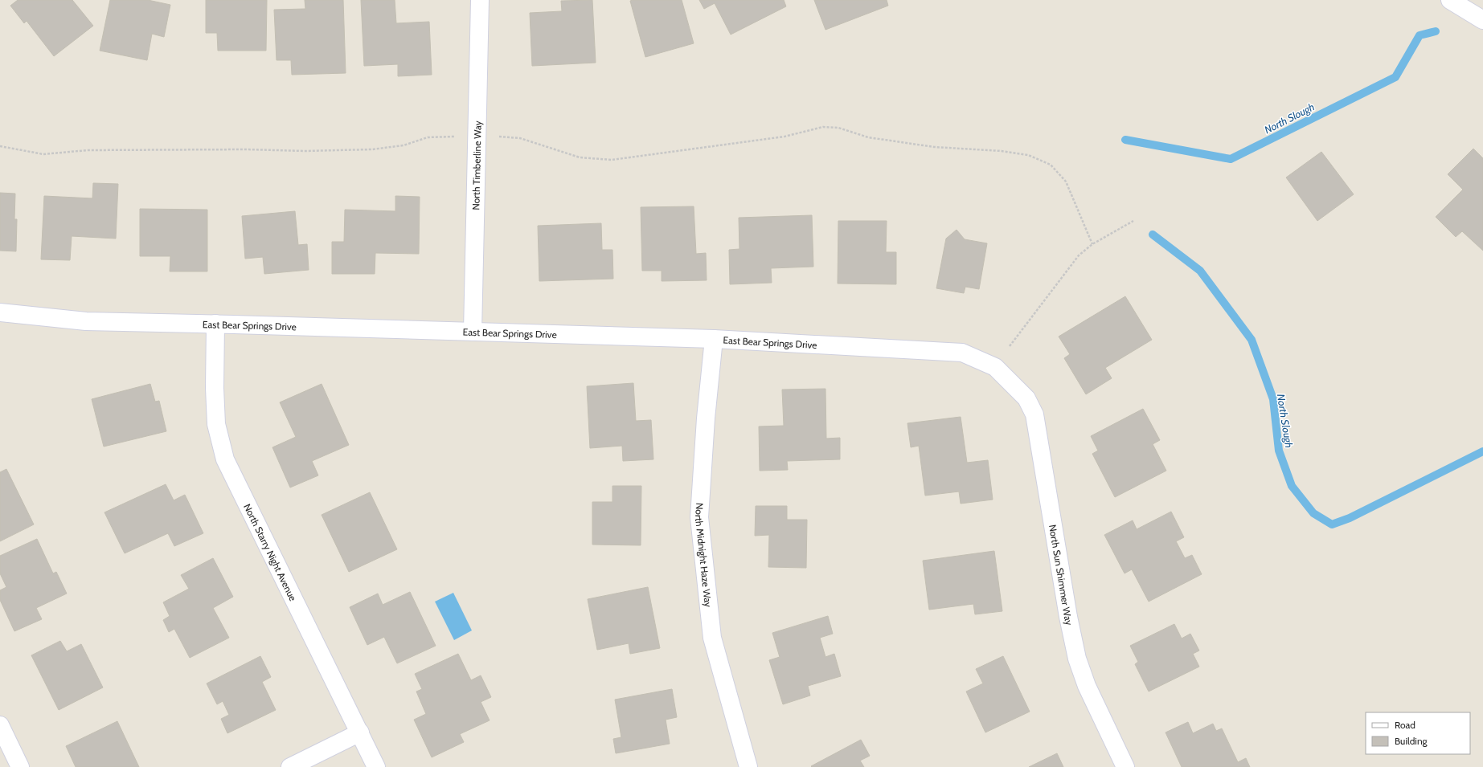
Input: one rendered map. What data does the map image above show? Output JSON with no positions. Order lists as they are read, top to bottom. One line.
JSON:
{"streets":{"street":["North Timberline Way","East Bear Springs Drive","North Starry Night Avenue","North Midnight Haze Way","North Sun Shimmer Way"]},"crossings":[["North Timberline Way","East Bear Springs Drive"],["East Bear Springs Drive","North Starry Night Avenue"],["East Bear Springs Drive","North Midnight Haze Way"],["East Bear Springs Drive","North Sun Shimmer Way"]],"water":["North Slough"],"legend":["Road","Building"]}
